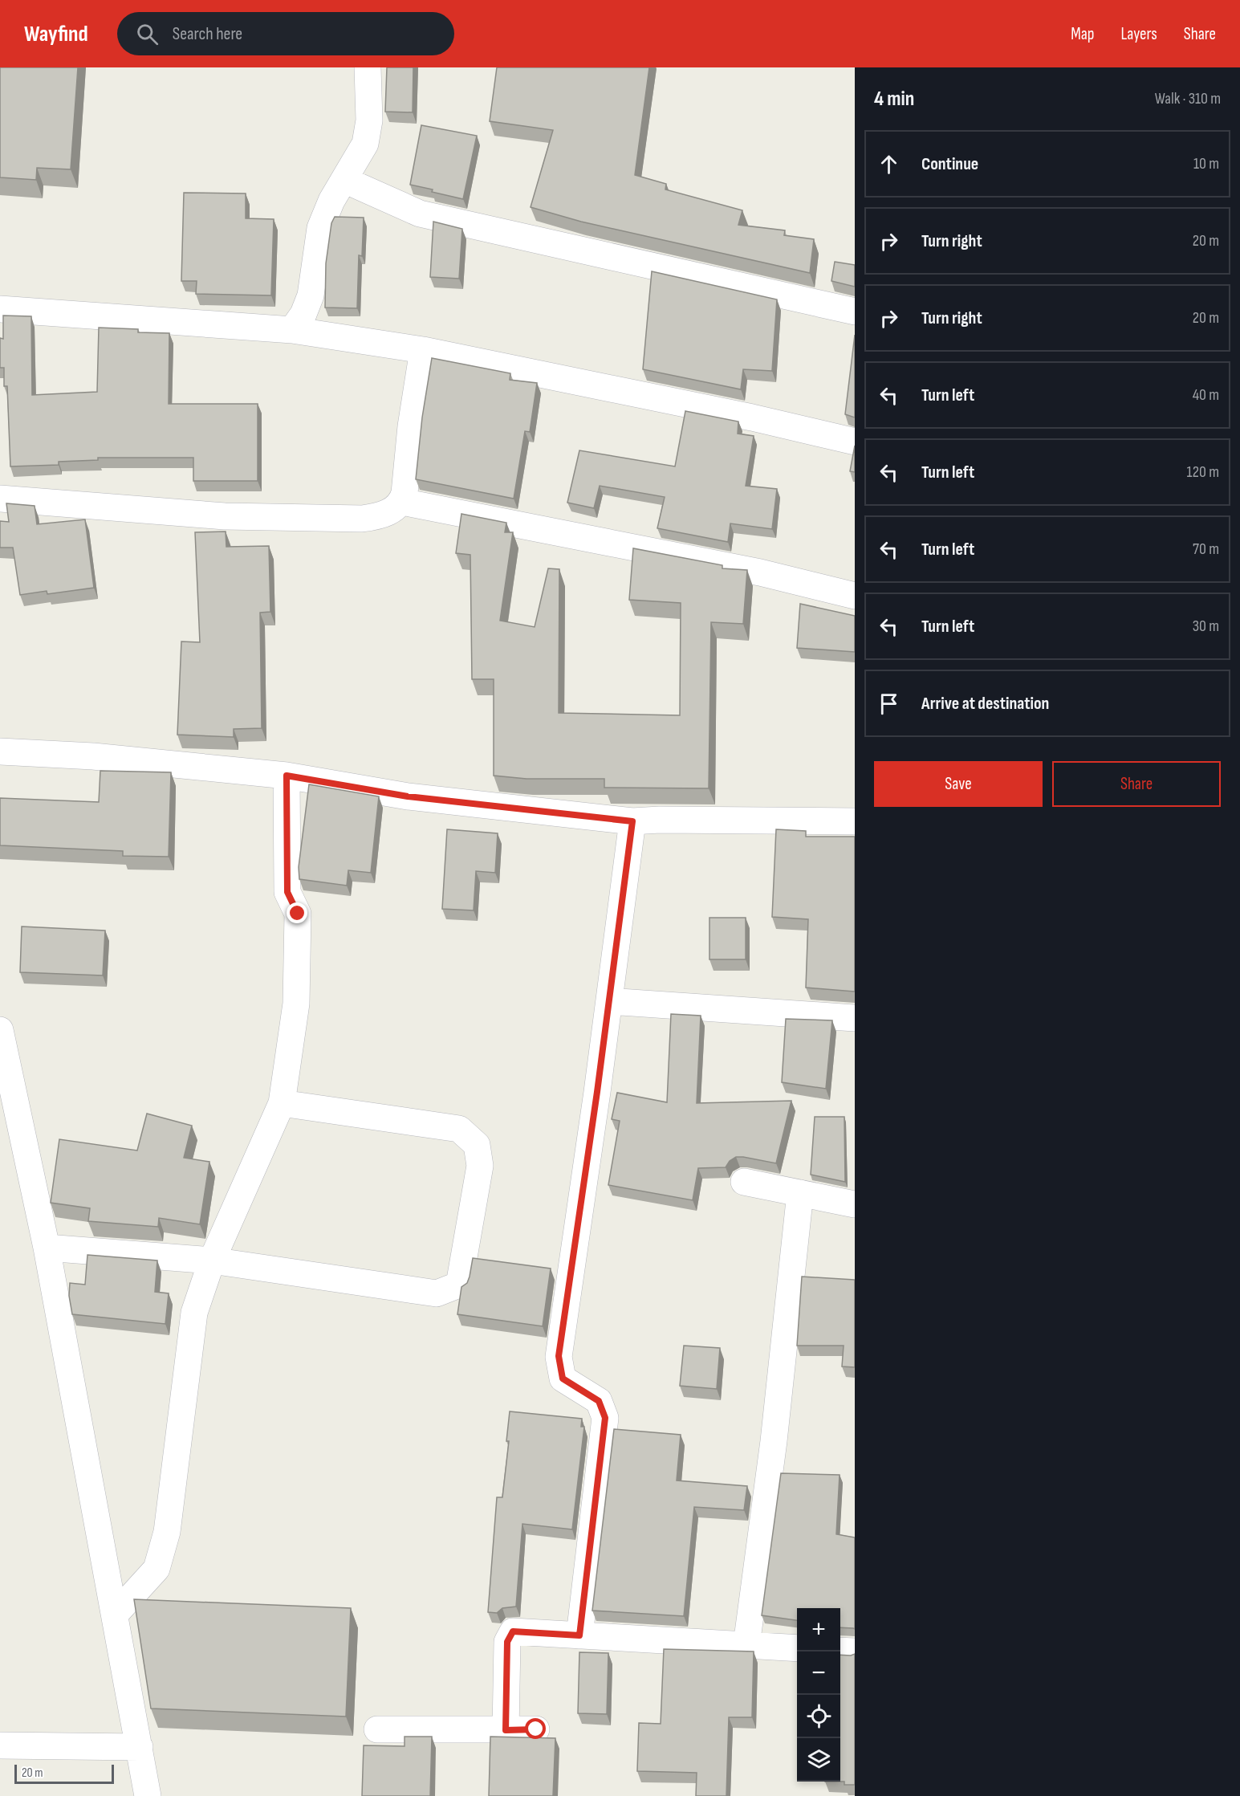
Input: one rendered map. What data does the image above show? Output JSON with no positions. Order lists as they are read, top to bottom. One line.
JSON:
{"scale_bar":"20 m","page":{"header":"Wayfind","search":"Search here","nav":["Map","Layers","Share"],"heading":["4 min","Walk · 310 m"],"list":[["Continue","10 m"],["Turn right","20 m"],["Turn right","20 m"],["Turn left","40 m"],["Turn left","120 m"],["Turn left","70 m"],["Turn left","30 m"],"Arrive at destination"],"buttons":["Save","Share"],"map_buttons":["+","−"],"scale":"20 m"}}
